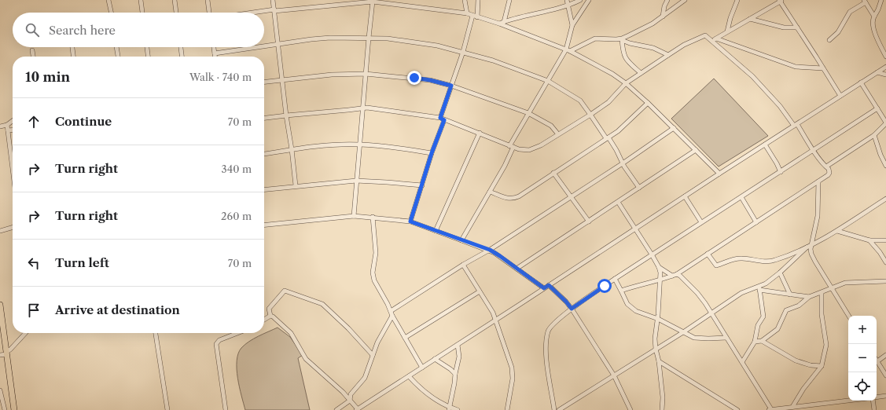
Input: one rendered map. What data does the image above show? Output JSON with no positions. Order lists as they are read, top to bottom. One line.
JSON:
{"page":{"search":"Search here","heading":["10 min","Walk · 740 m"],"list":[["Continue","70 m"],["Turn right","340 m"],["Turn right","260 m"],["Turn left","70 m"],"Arrive at destination"],"map_buttons":["+","−"]}}
